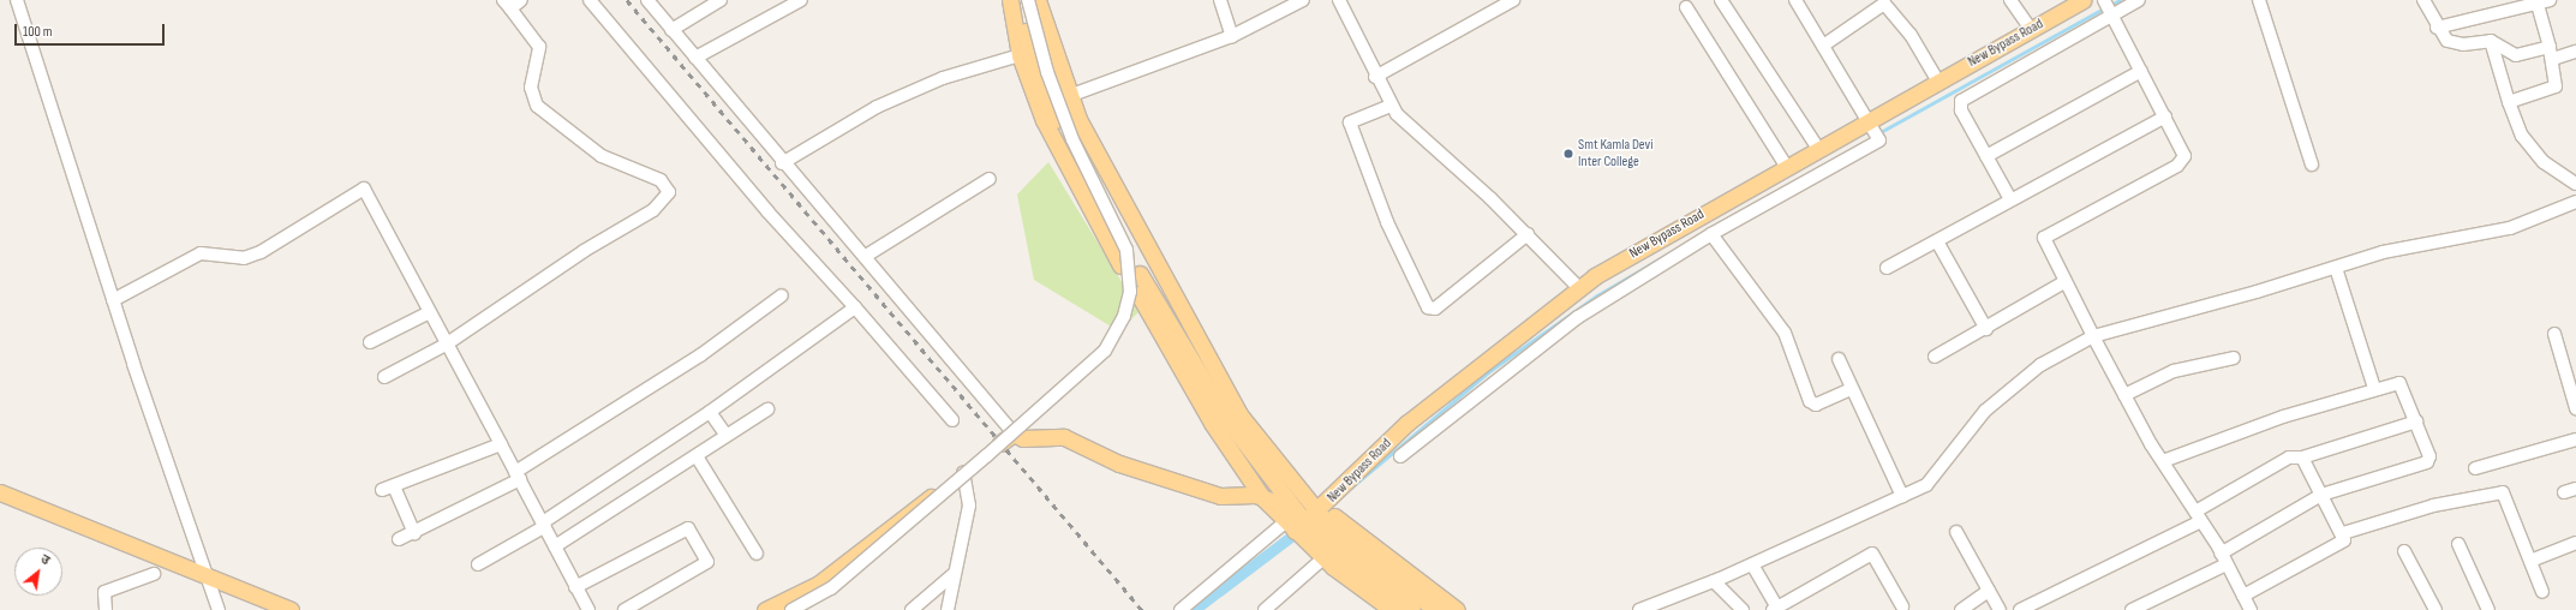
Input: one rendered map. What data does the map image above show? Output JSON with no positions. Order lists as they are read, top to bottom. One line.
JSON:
{"streets":{"main road":["New Bypass Road"]},"places":["Smt Kamla Devi Inter College"],"scale_bar":"100 m","north":"top right"}
